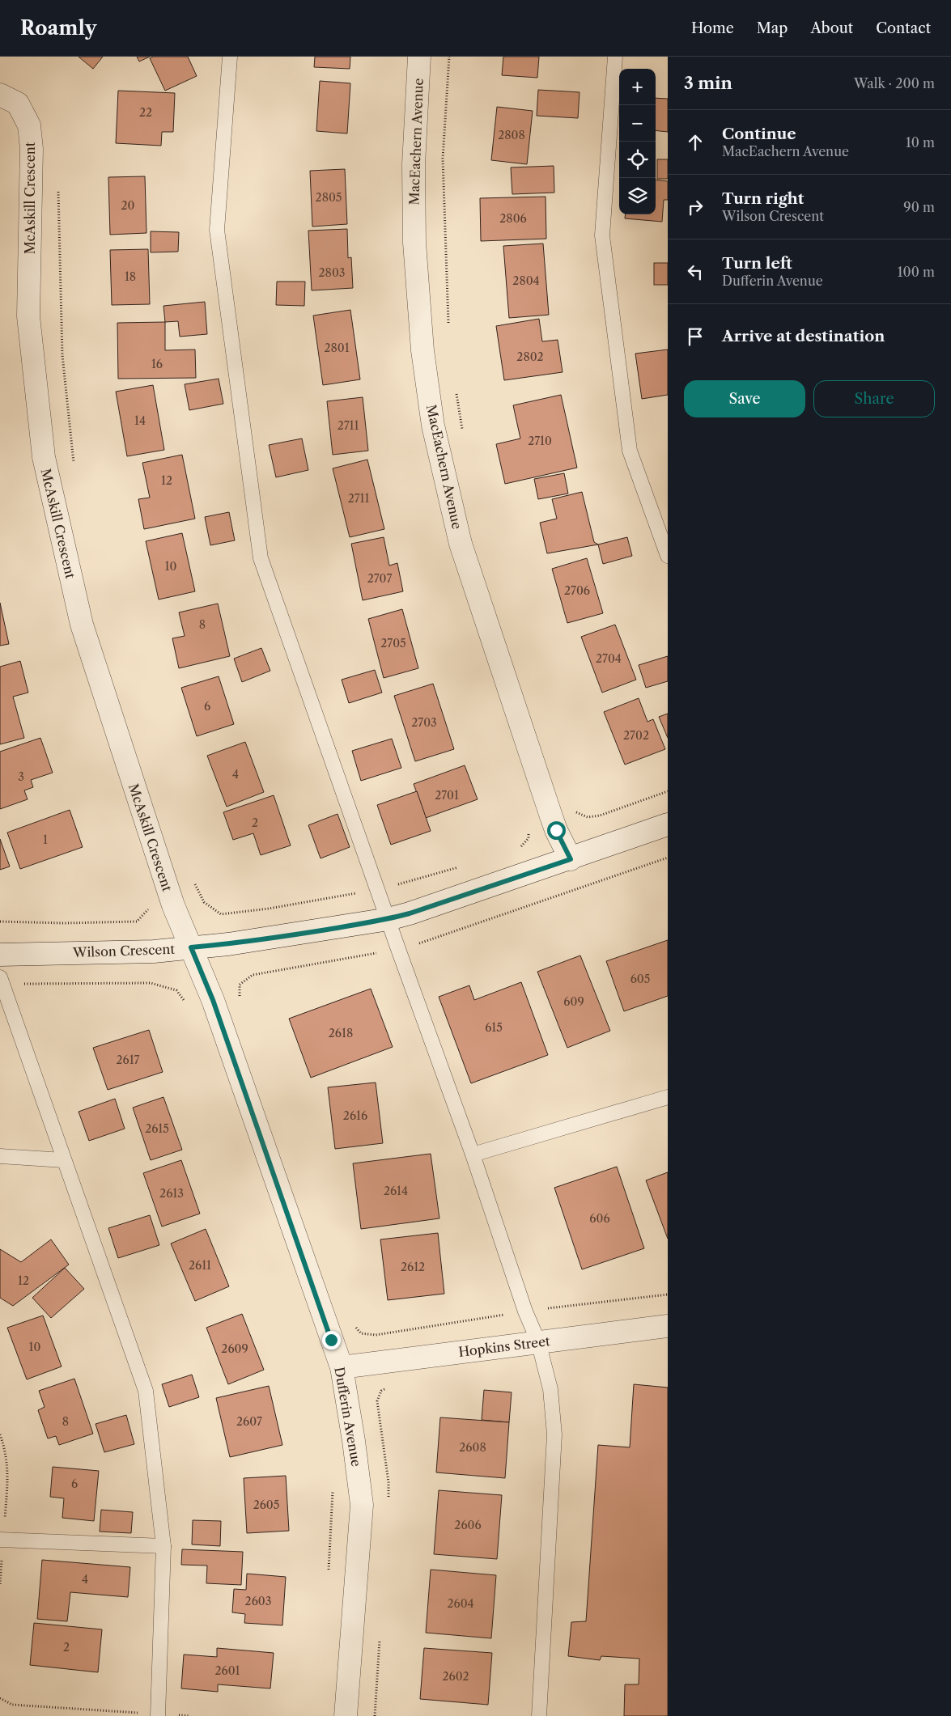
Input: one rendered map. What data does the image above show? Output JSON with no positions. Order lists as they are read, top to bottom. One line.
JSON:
{"streets":{"street":["MacEachern Avenue","McAskill Crescent","Wilson Crescent","Hopkins Street","Dufferin Avenue"]},"crossings":[["MacEachern Avenue","Wilson Crescent"],["McAskill Crescent","Wilson Crescent"],["McAskill Crescent","Dufferin Avenue"],["Wilson Crescent","Dufferin Avenue"],["Hopkins Street","Dufferin Avenue"]],"house_numbers":["22","2808","2805","20","2806","2803","18","2804","2801","2802","16","14","2711","2710","12","2711","10","2707","2706","8","2705","2704","6","2703","2702","4","3","2701","2","1","605","609","615","2618","2617","2616","2615","2614","2613","606","2611","2612","12","10","2609","8","2607","2608","6","2605","2606","4","2603","2604","2","2601","2602"],"page":{"header":"Roamly","nav":["Home","Map","About","Contact"],"heading":["3 min","Walk · 200 m"],"map_buttons":["+","−"],"list":[["Continue","MacEachern Avenue","10 m"],["Turn right","Wilson Crescent","90 m"],["Turn left","Dufferin Avenue","100 m"],"Arrive at destination"],"buttons":["Save","Share"]}}
